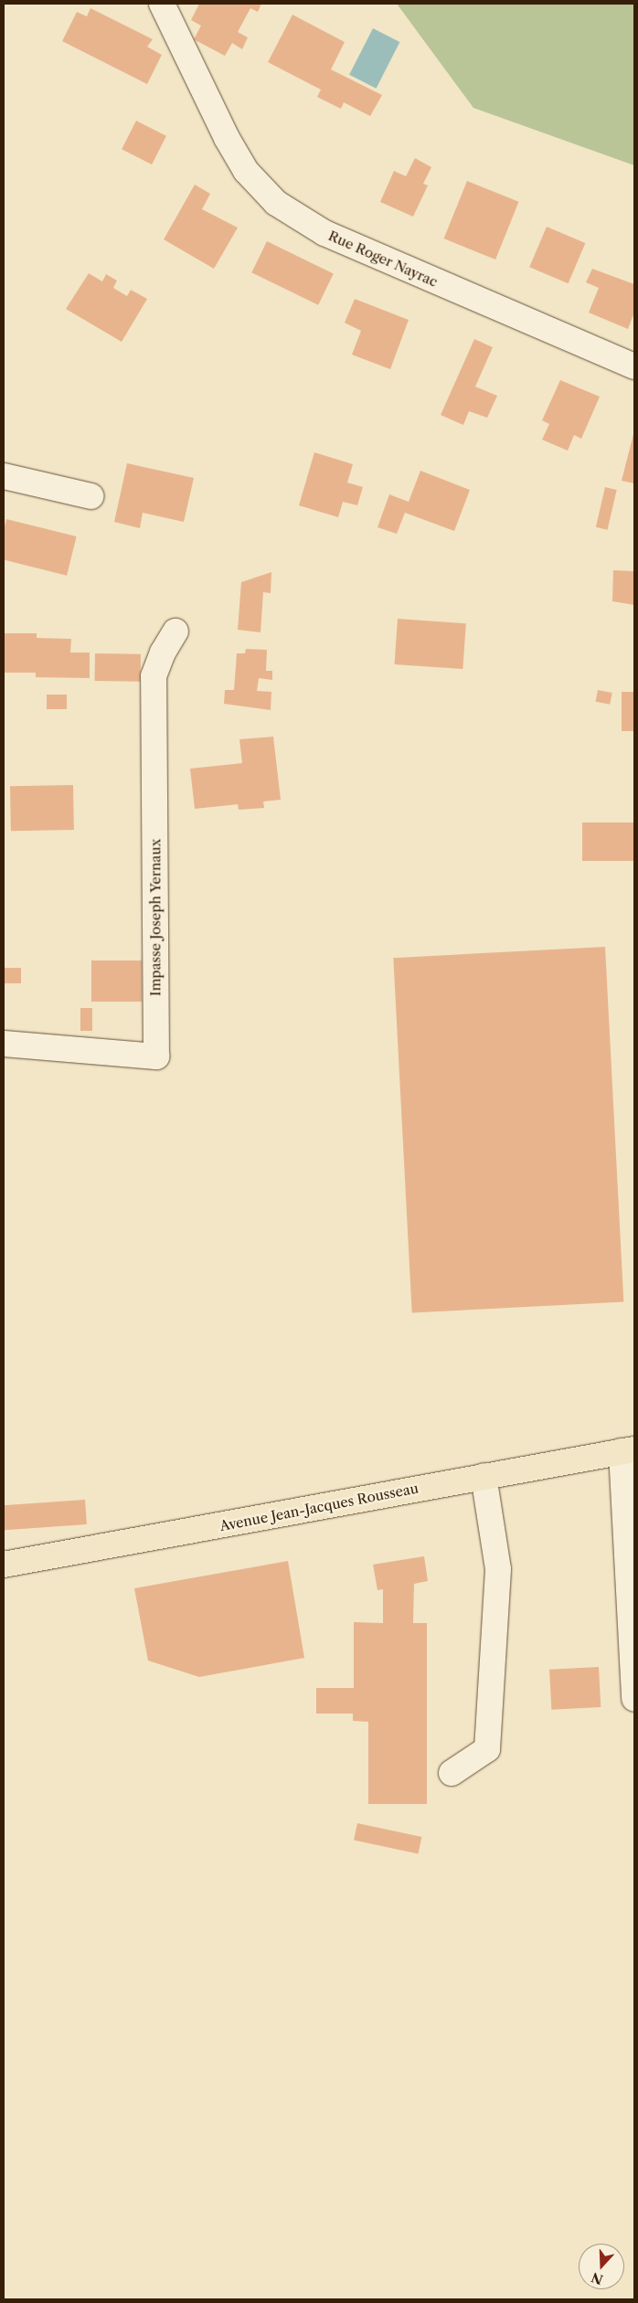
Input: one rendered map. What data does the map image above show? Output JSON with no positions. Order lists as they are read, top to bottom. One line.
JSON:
{"streets":{"main road":["Avenue Jean-Jacques Rousseau"],"street":["Rue Roger Nayrac","Impasse Joseph Yernaux"]},"north":"bottom"}
